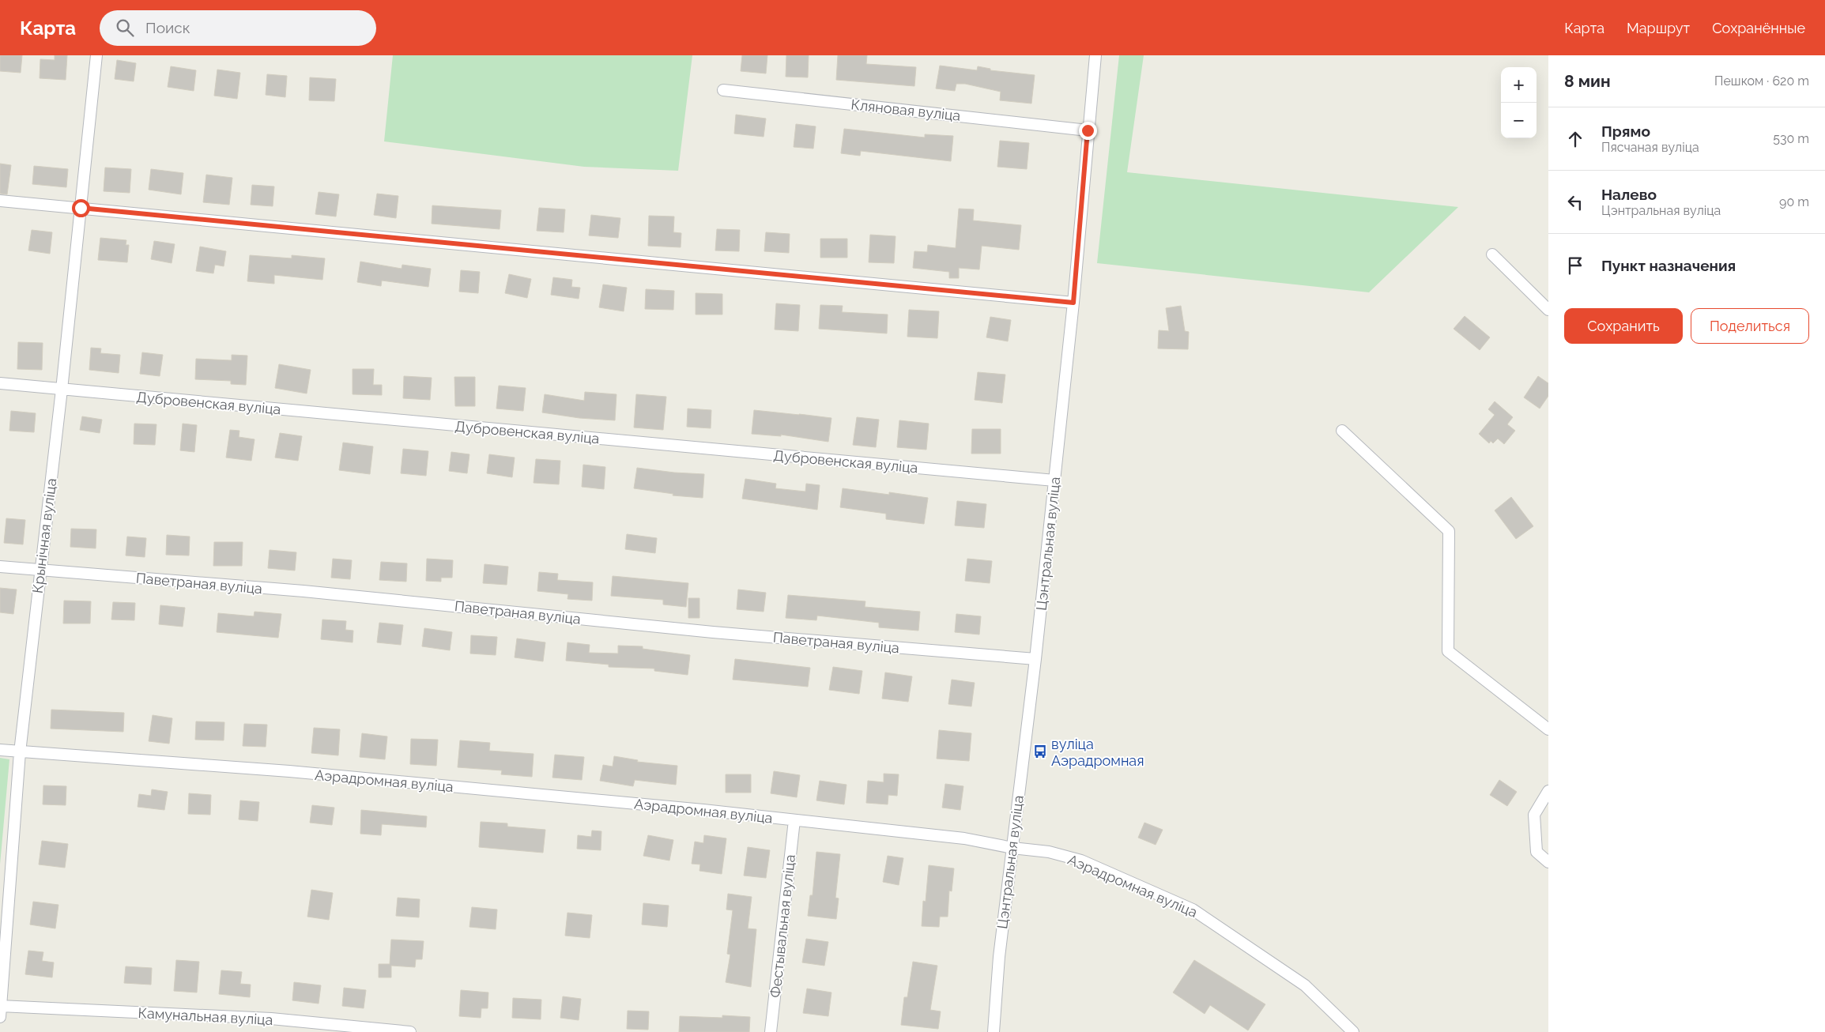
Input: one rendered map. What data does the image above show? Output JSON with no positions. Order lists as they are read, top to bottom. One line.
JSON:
{"streets":{"street":["Кляновая вуліца","Дубровенская вуліца","Крынічная вуліца","Цэнтральная вуліца","Паветраная вуліца","Аэрадромная вуліца","Фестывальная вуліца","Камунальная вуліца"]},"crossings":[["Кляновая вуліца","Цэнтральная вуліца"],["Дубровенская вуліца","Крынічная вуліца"],["Дубровенская вуліца","Цэнтральная вуліца"],["Крынічная вуліца","Паветраная вуліца"],["Крынічная вуліца","Аэрадромная вуліца"],["Крынічная вуліца","Камунальная вуліца"],["Цэнтральная вуліца","Паветраная вуліца"],["Цэнтральная вуліца","Аэрадромная вуліца"],["Аэрадромная вуліца","Фестывальная вуліца"]],"places":{"bus stop":["вуліца Аэрадромная"]},"page":{"header":"Карта","search":"Поиск","nav":["Карта","Маршрут","Сохранённые"],"heading":["8 мин","Пешком · 620 m"],"map_buttons":["+","−"],"list":[["Прямо","Пясчаная вуліца","530 m"],["Налево","Цэнтральная вуліца","90 m"],"Пункт назначения"],"buttons":["Сохранить","Поделиться"]}}
